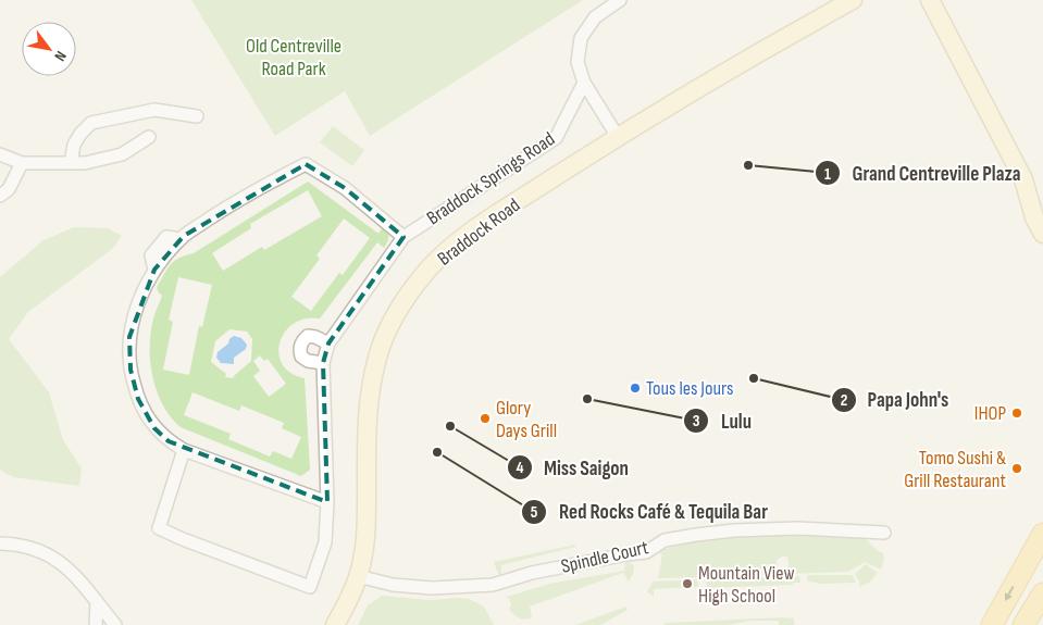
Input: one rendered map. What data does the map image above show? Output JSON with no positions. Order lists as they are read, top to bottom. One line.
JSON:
{"streets":{"street":["Braddock Springs Road","Braddock Road","Spindle Court"]},"crossings":[["Braddock Road","Spindle Court"]],"parks":["Old Centreville Road Park"],"places":["Grand Centreville Plaza","Papa John's","Tous les Jours","Lulu","IHOP","Glory Days Grill","Miss Saigon","Red Rocks Café & Tequila Bar","Tomo Sushi & Grill Restaurant","Mountain View High School"],"north":"bottom right"}
